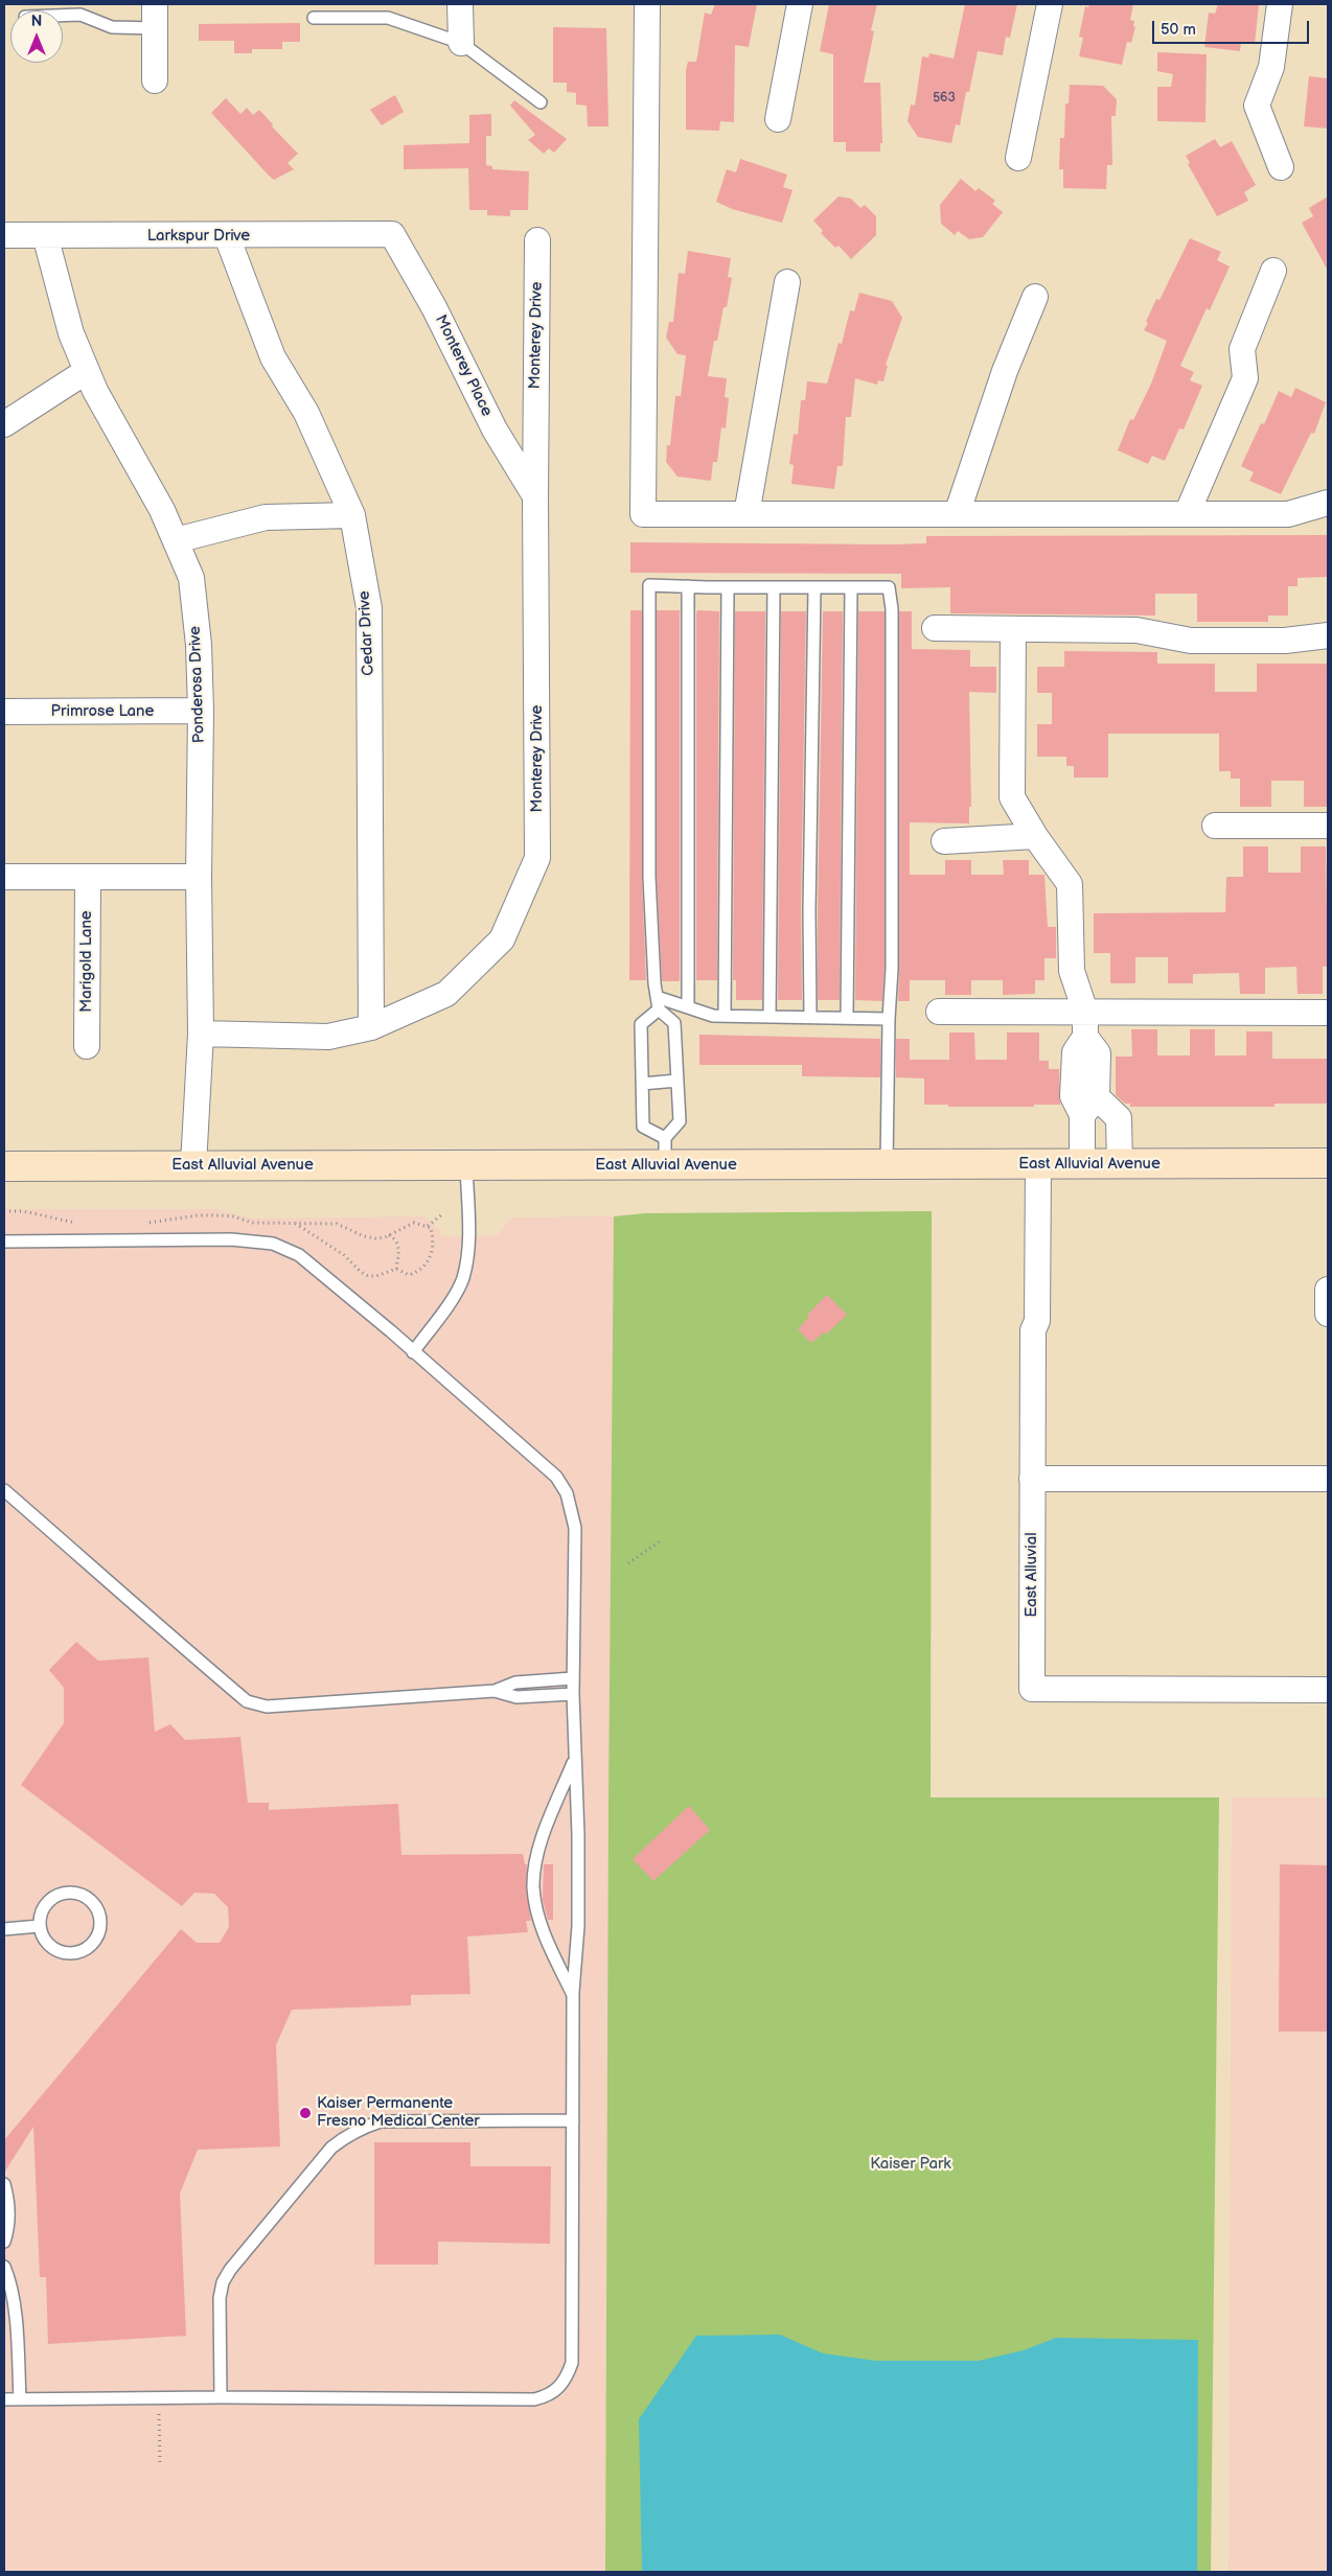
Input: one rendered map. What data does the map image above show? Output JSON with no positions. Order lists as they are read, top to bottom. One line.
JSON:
{"streets":{"main road":["East Alluvial Avenue"],"street":["Larkspur Drive","Monterey Drive","Monterey Place","Cedar Drive","Ponderosa Drive","Primrose Lane","Marigold Lane","East Alluvial"]},"crossings":[["Larkspur Drive","Monterey Place"],["Larkspur Drive","Cedar Drive"],["Larkspur Drive","Ponderosa Drive"],["Monterey Drive","Monterey Place"],["Monterey Drive","Cedar Drive"],["Monterey Drive","Ponderosa Drive"],["Ponderosa Drive","Primrose Lane"],["Ponderosa Drive","East Alluvial Avenue"],["East Alluvial Avenue","East Alluvial"]],"parks":["Kaiser Park"],"places":["Kaiser Permanente Fresno Medical Center"],"house_numbers":["563"],"scale_bar":"50 m","north":"top"}
